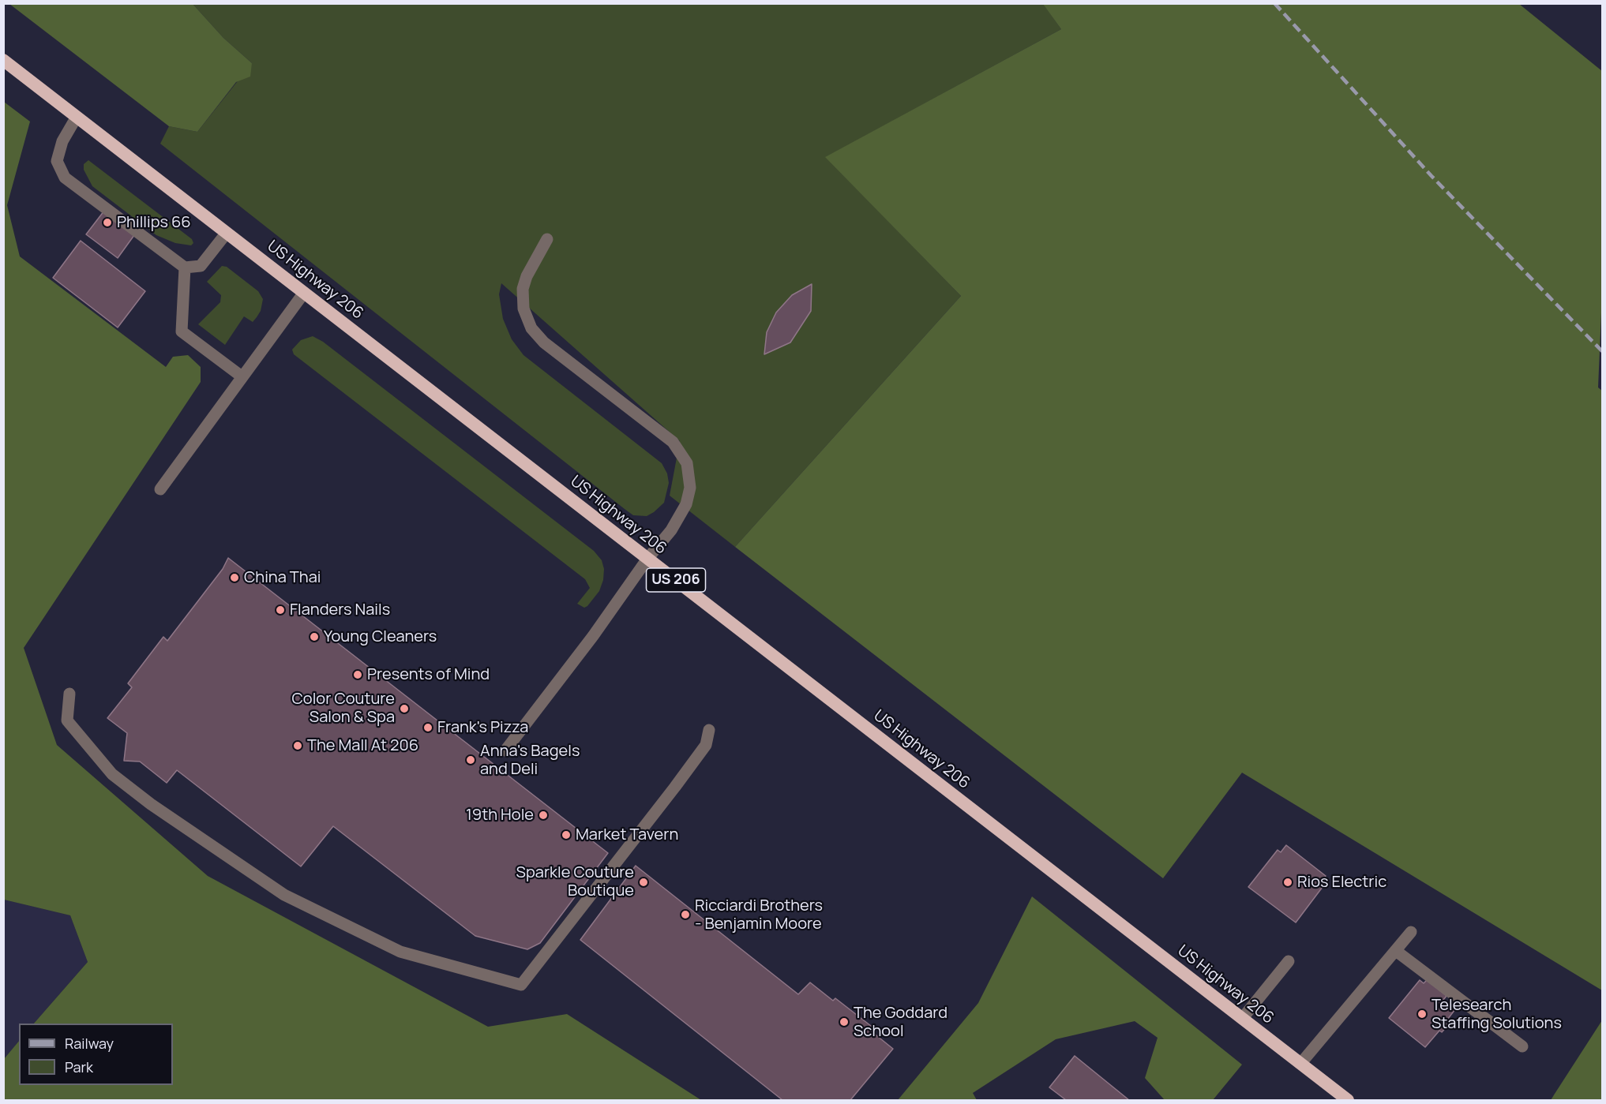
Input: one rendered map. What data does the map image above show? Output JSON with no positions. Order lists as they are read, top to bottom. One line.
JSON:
{"streets":{"highway":["US Highway 206","US 206"]},"places":["Phillips 66","China Thai","Flanders Nails","Young Cleaners","Presents of Mind","Color Couture Salon & Spa","Frank's Pizza","The Mall At 206","Anna's Bagels and Deli","19th Hole","Market Tavern","Sparkle Couture Boutique","Rios Electric","Ricciardi Brothers - Benjamin Moore","Telesearch Staffing Solutions","The Goddard School"],"legend":["Railway","Park"]}
